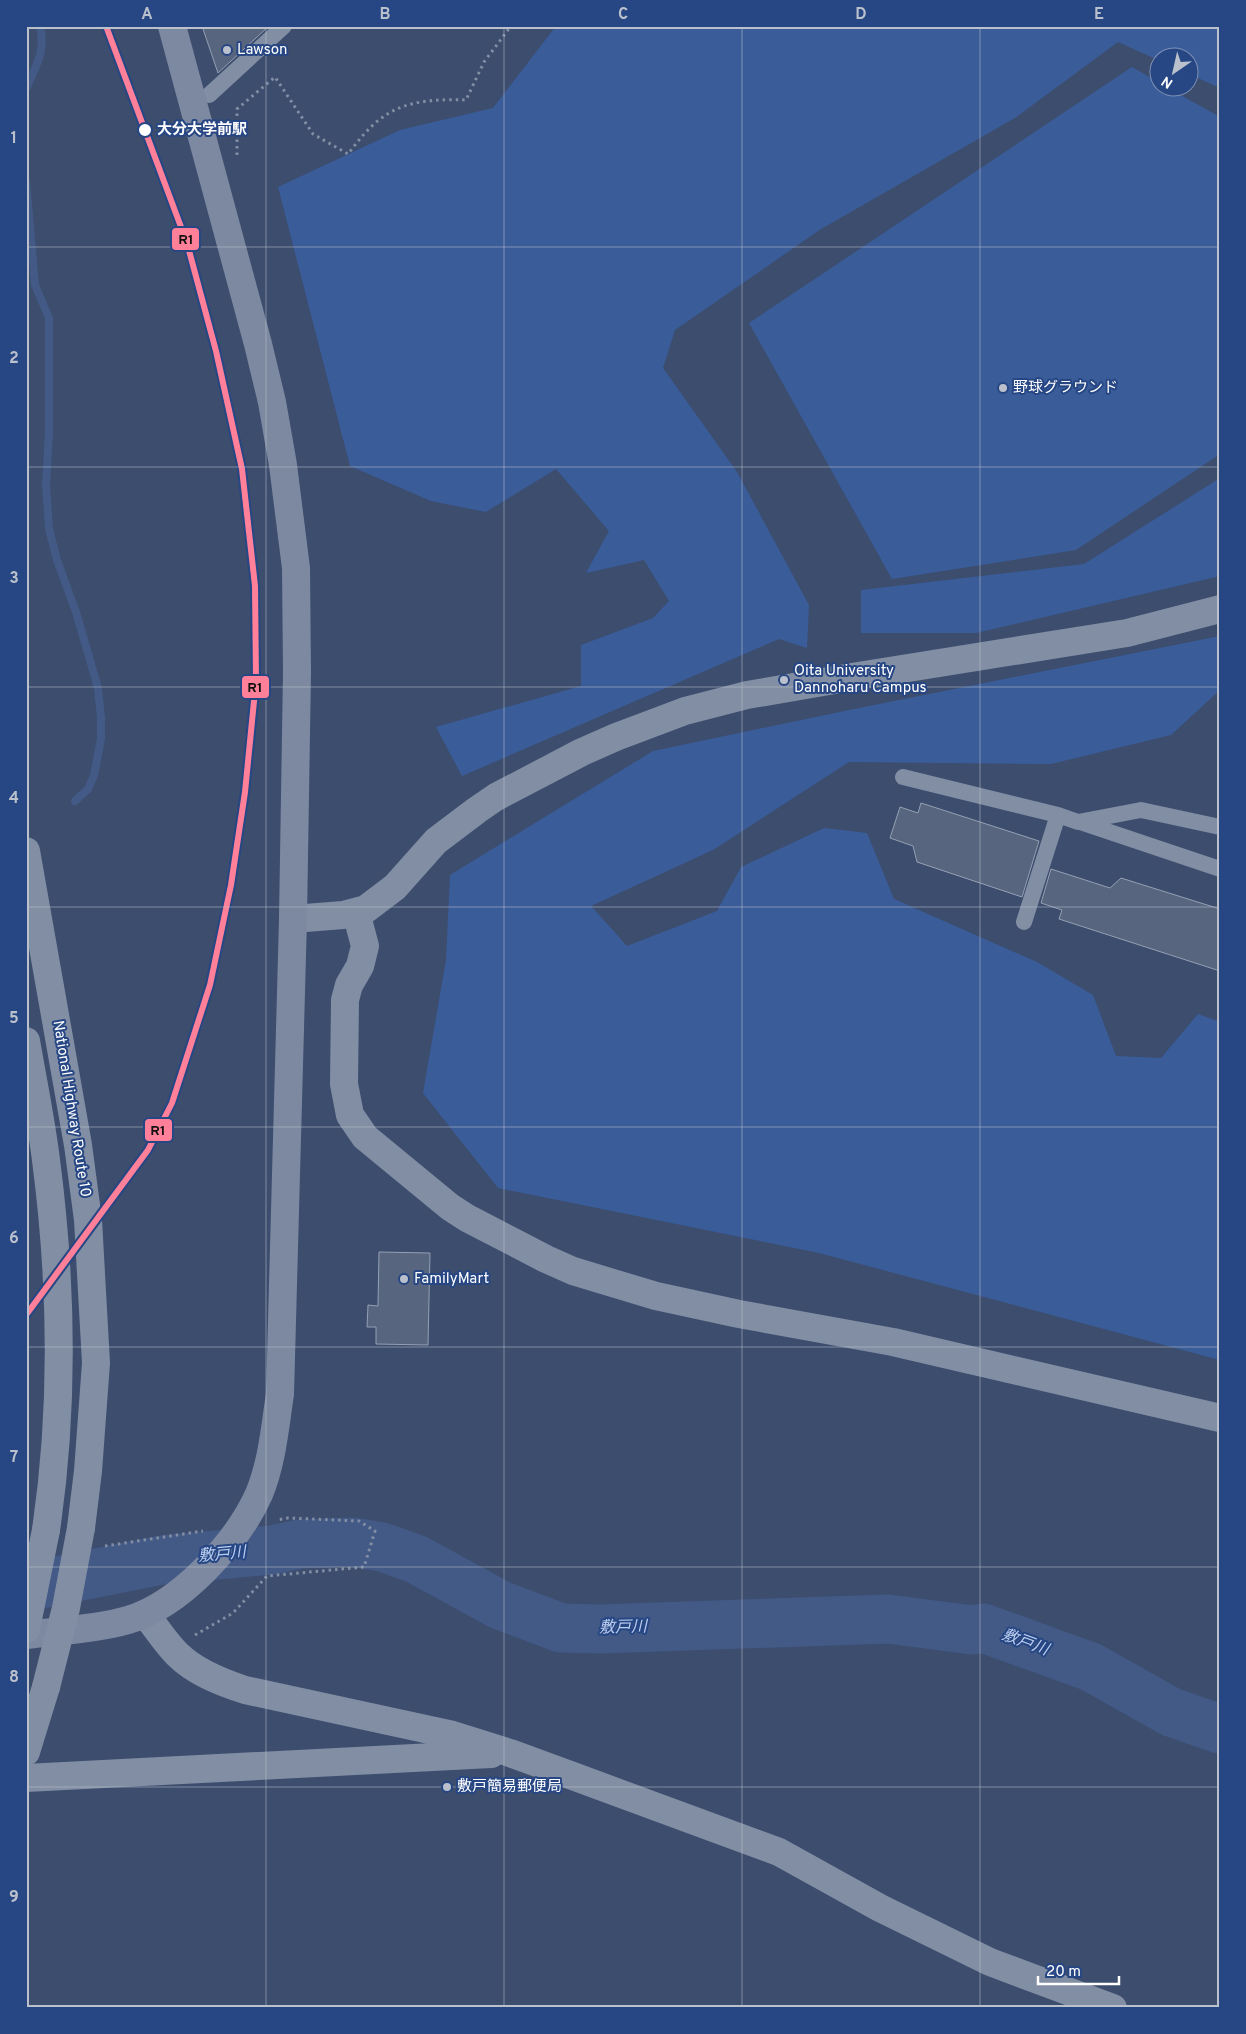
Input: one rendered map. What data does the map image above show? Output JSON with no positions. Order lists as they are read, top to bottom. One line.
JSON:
{"streets":{"main road":["National Highway Route 10"]},"water":["敷戸川"],"places":["Lawson","大分大学前駅","野球グラウンド","Oita University Dannoharu Campus","FamilyMart","敷戸簡易郵便局"],"lines":["transit line R1"],"scale_bar":"20 m","north":"bottom left","grid":{"columns":["A","B","C","D","E"],"rows":["1","2","3","4","5","6","7","8","9"]}}
